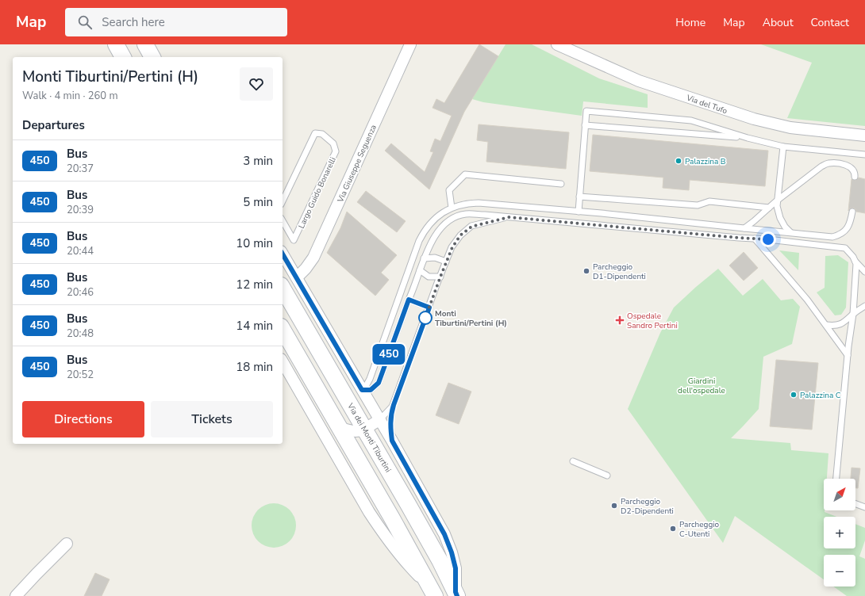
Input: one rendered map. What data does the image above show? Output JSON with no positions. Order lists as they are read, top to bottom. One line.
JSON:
{"streets":{"main road":["Via dei Monti Tiburtini"],"street":["Via del Tufo","Via Giuseppe Seguenza"],"lane":["Largo Guido Bonarelli"]},"crossings":[["Via Giuseppe Seguenza","Via dei Monti Tiburtini"]],"parks":["Giardini dell'ospedale"],"places":{"other":["Palazzina B","Parcheggio D1-Dipendenti","Monti Tiburtini/Pertini (H)","Palazzina C","Parcheggio D2-Dipendenti","Parcheggio C-Utenti"],"health":["Ospedale Sandro Pertini"]},"lines":["bus line 450"],"north":"top right","page":{"header":"Map","search":"Search here","nav":["Home","Map","About","Contact"],"on_map":"450","heading":[["Monti Tiburtini/Pertini (H)","Walk · 4 min · 260 m"],"Departures"],"list":[{"mark":"450","name":"Bus","note":"20:37","value":"3 min"},{"mark":"450","name":"Bus","note":"20:39","value":"5 min"},{"mark":"450","name":"Bus","note":"20:44","value":"10 min"},{"mark":"450","name":"Bus","note":"20:46","value":"12 min"},{"mark":"450","name":"Bus","note":"20:48","value":"14 min"},{"mark":"450","name":"Bus","note":"20:52","value":"18 min"}],"buttons":["Directions","Tickets"],"map_buttons":["+","−"]}}
